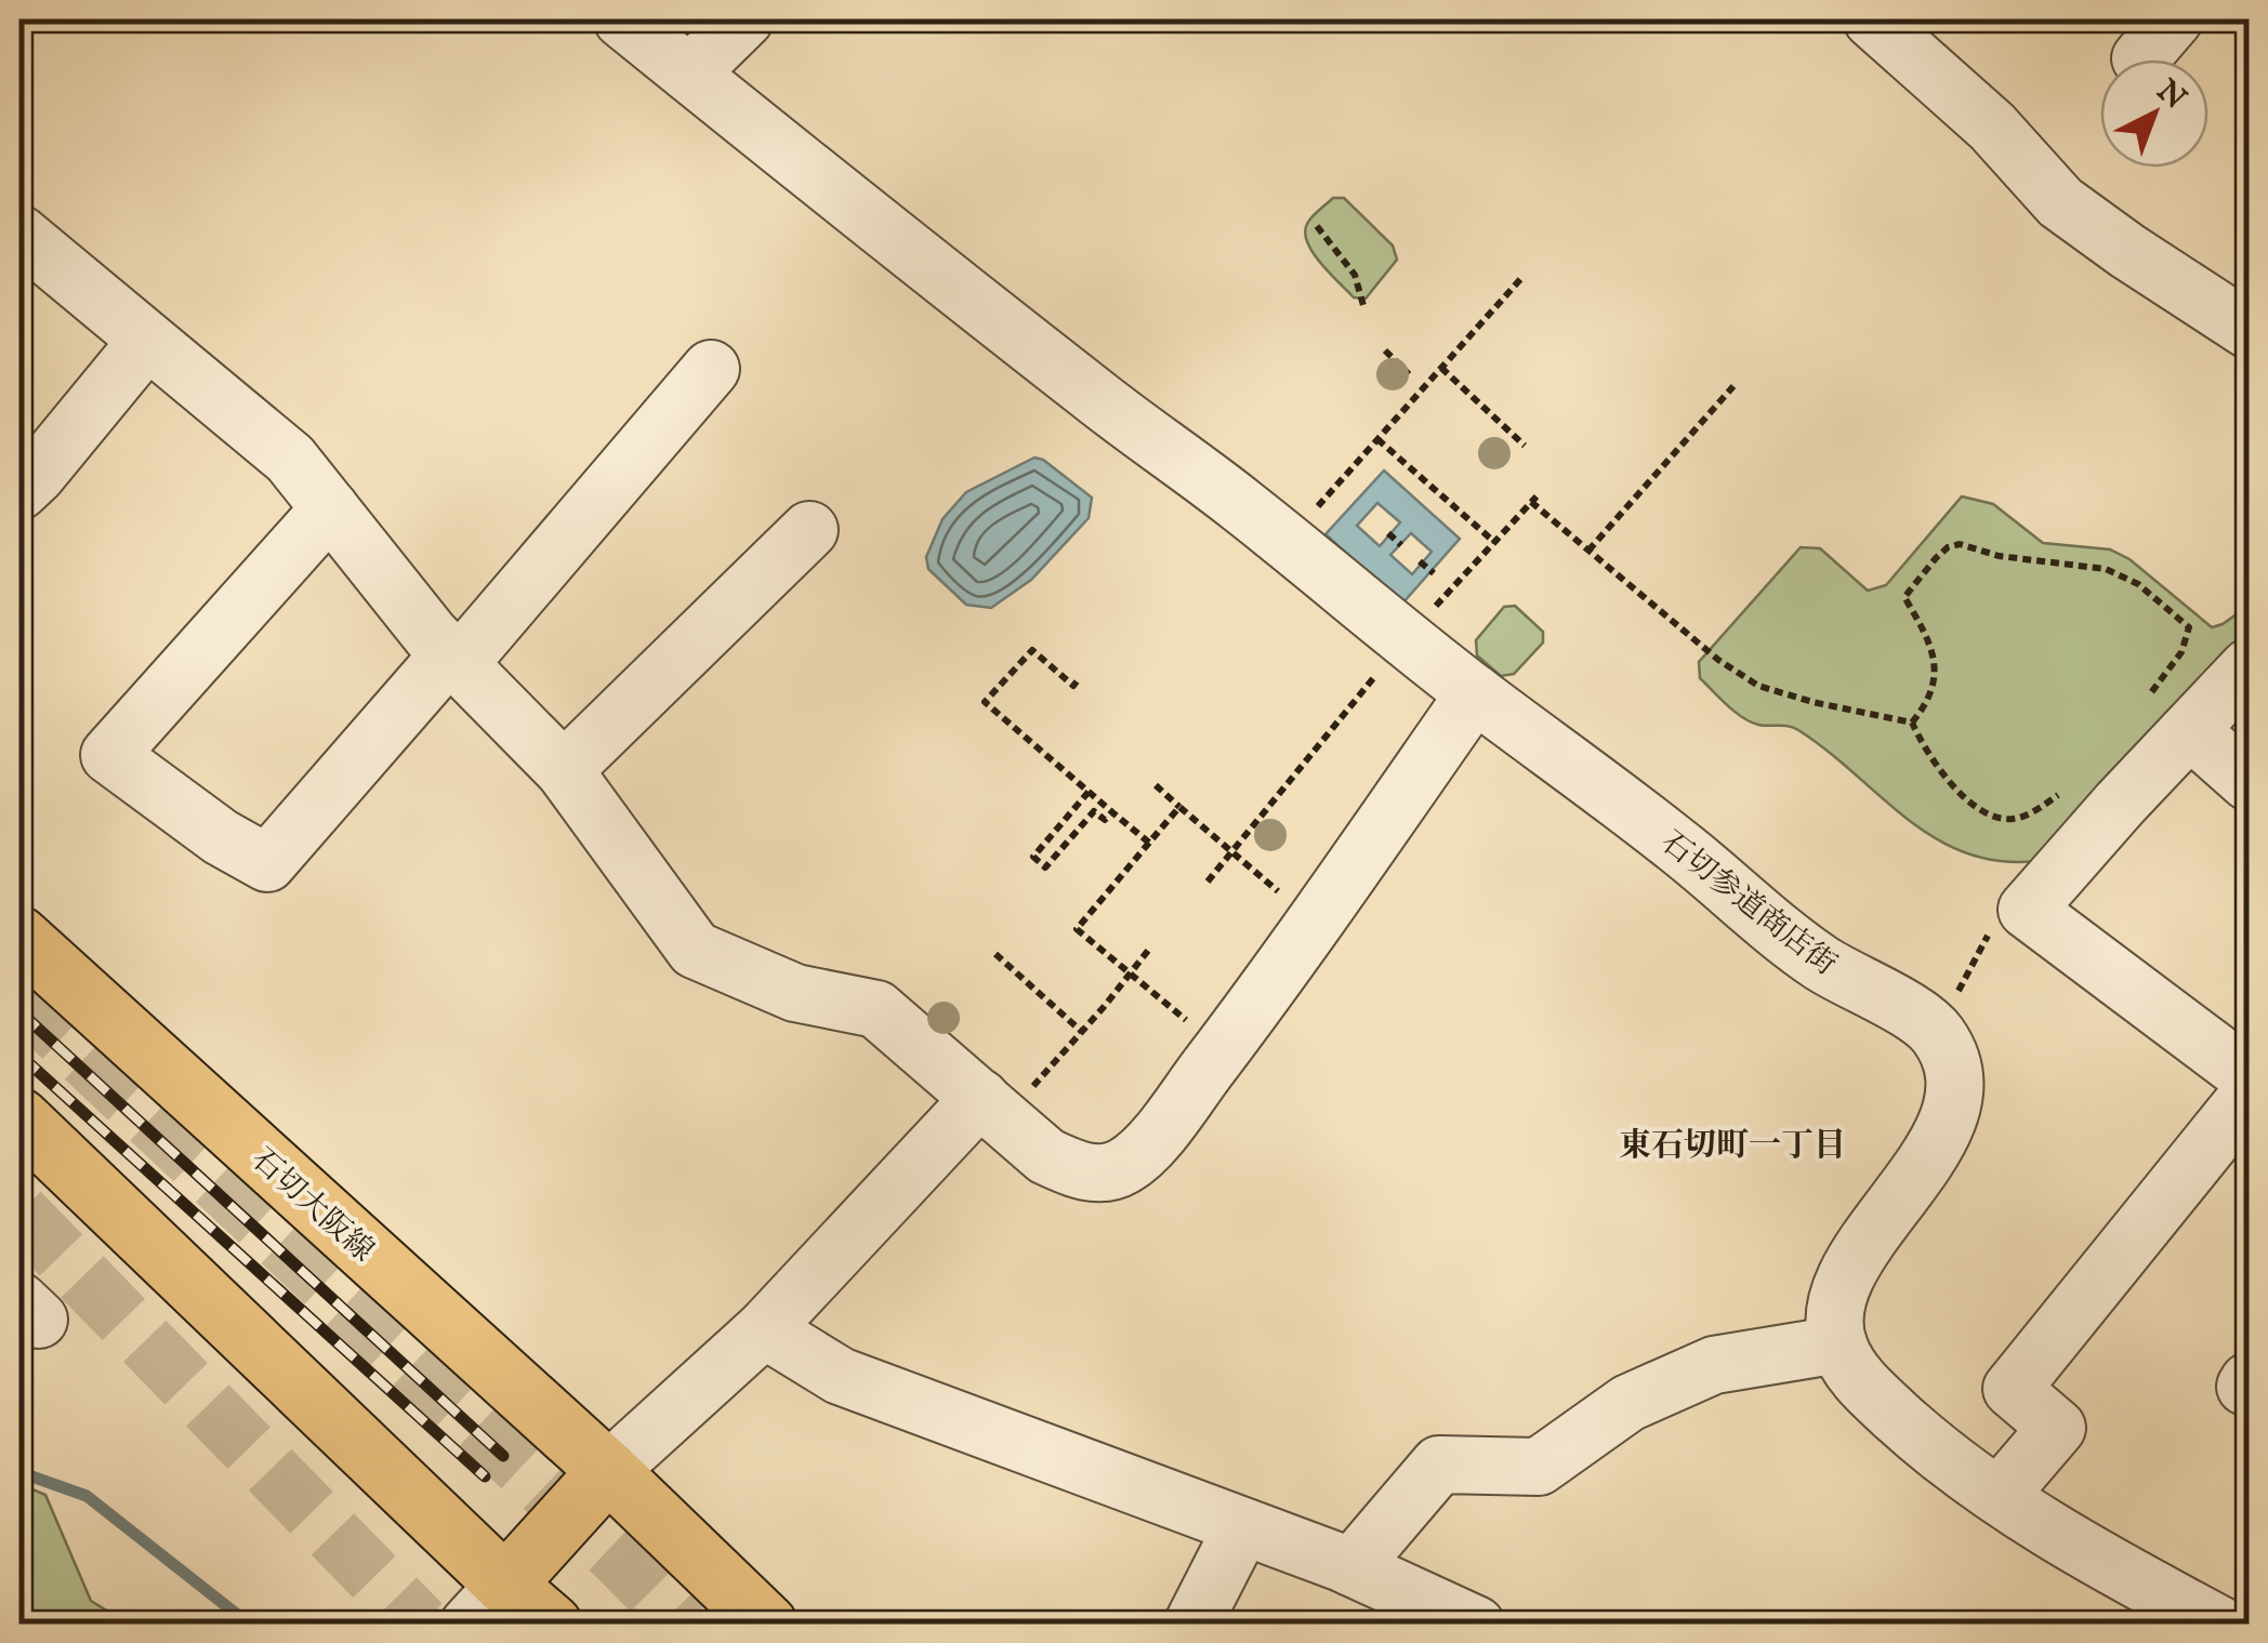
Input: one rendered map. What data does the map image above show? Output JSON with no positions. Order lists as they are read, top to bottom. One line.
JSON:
{"streets":{"main road":["石切大阪線"],"street":["石切参道商店街"]},"districts":["東石切町一丁目"],"north":"top right"}
